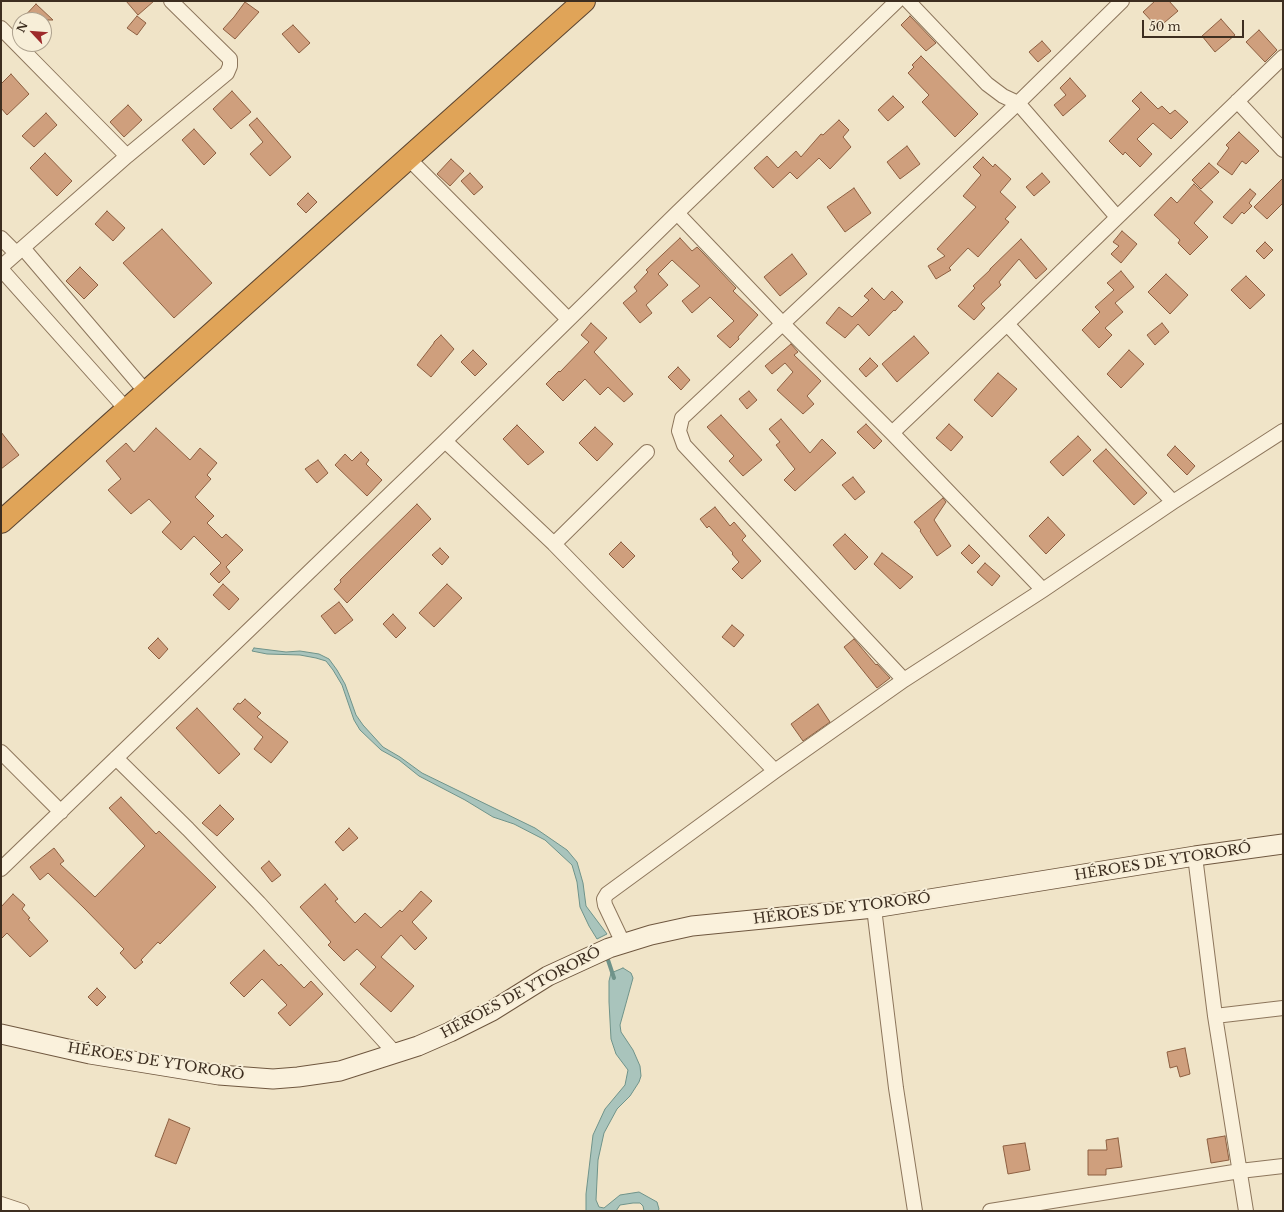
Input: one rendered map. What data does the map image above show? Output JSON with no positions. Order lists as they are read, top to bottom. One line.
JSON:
{"streets":{"main road":["HÉROES DE YTORORÓ"]},"scale_bar":"50 m","north":"top left"}
